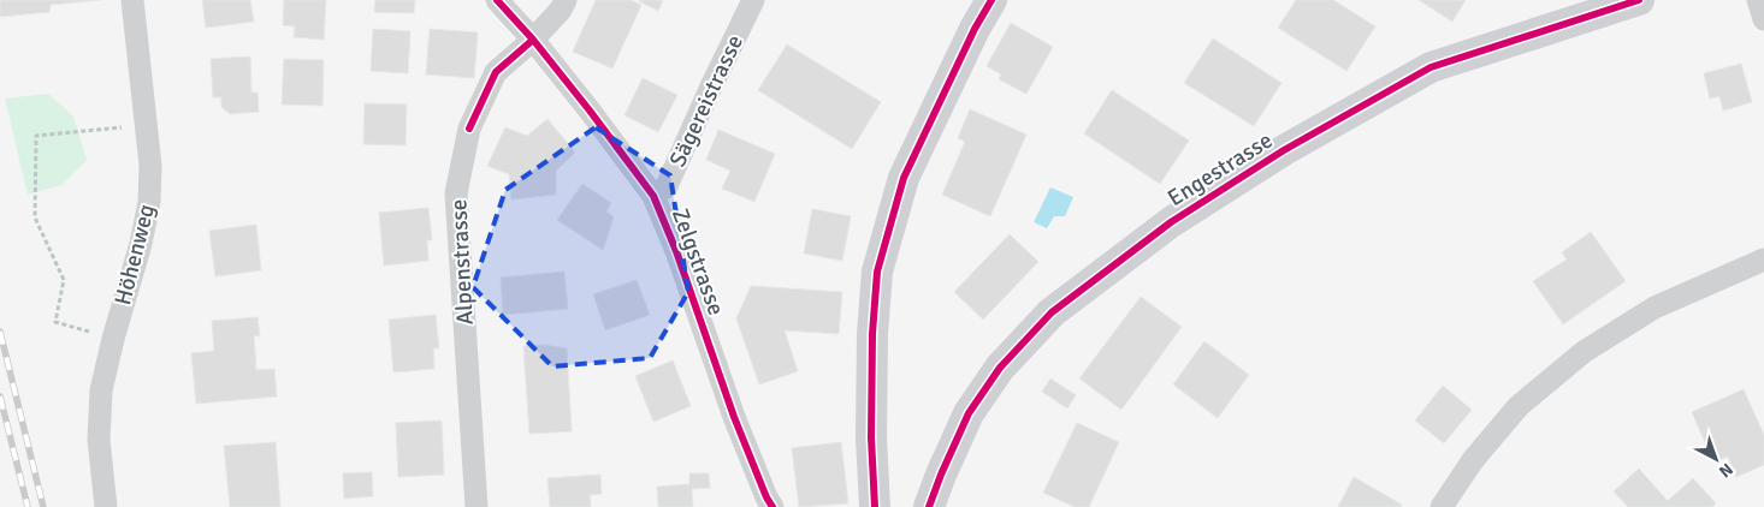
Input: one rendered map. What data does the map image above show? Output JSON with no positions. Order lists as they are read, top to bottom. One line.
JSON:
{"streets":{"street":["Sägereistrasse","Engestrasse","Höhenweg","Alpenstrasse","Zelgstrasse"]},"crossings":[["Sägereistrasse","Zelgstrasse"],["Alpenstrasse","Zelgstrasse"]],"north":"bottom right"}
